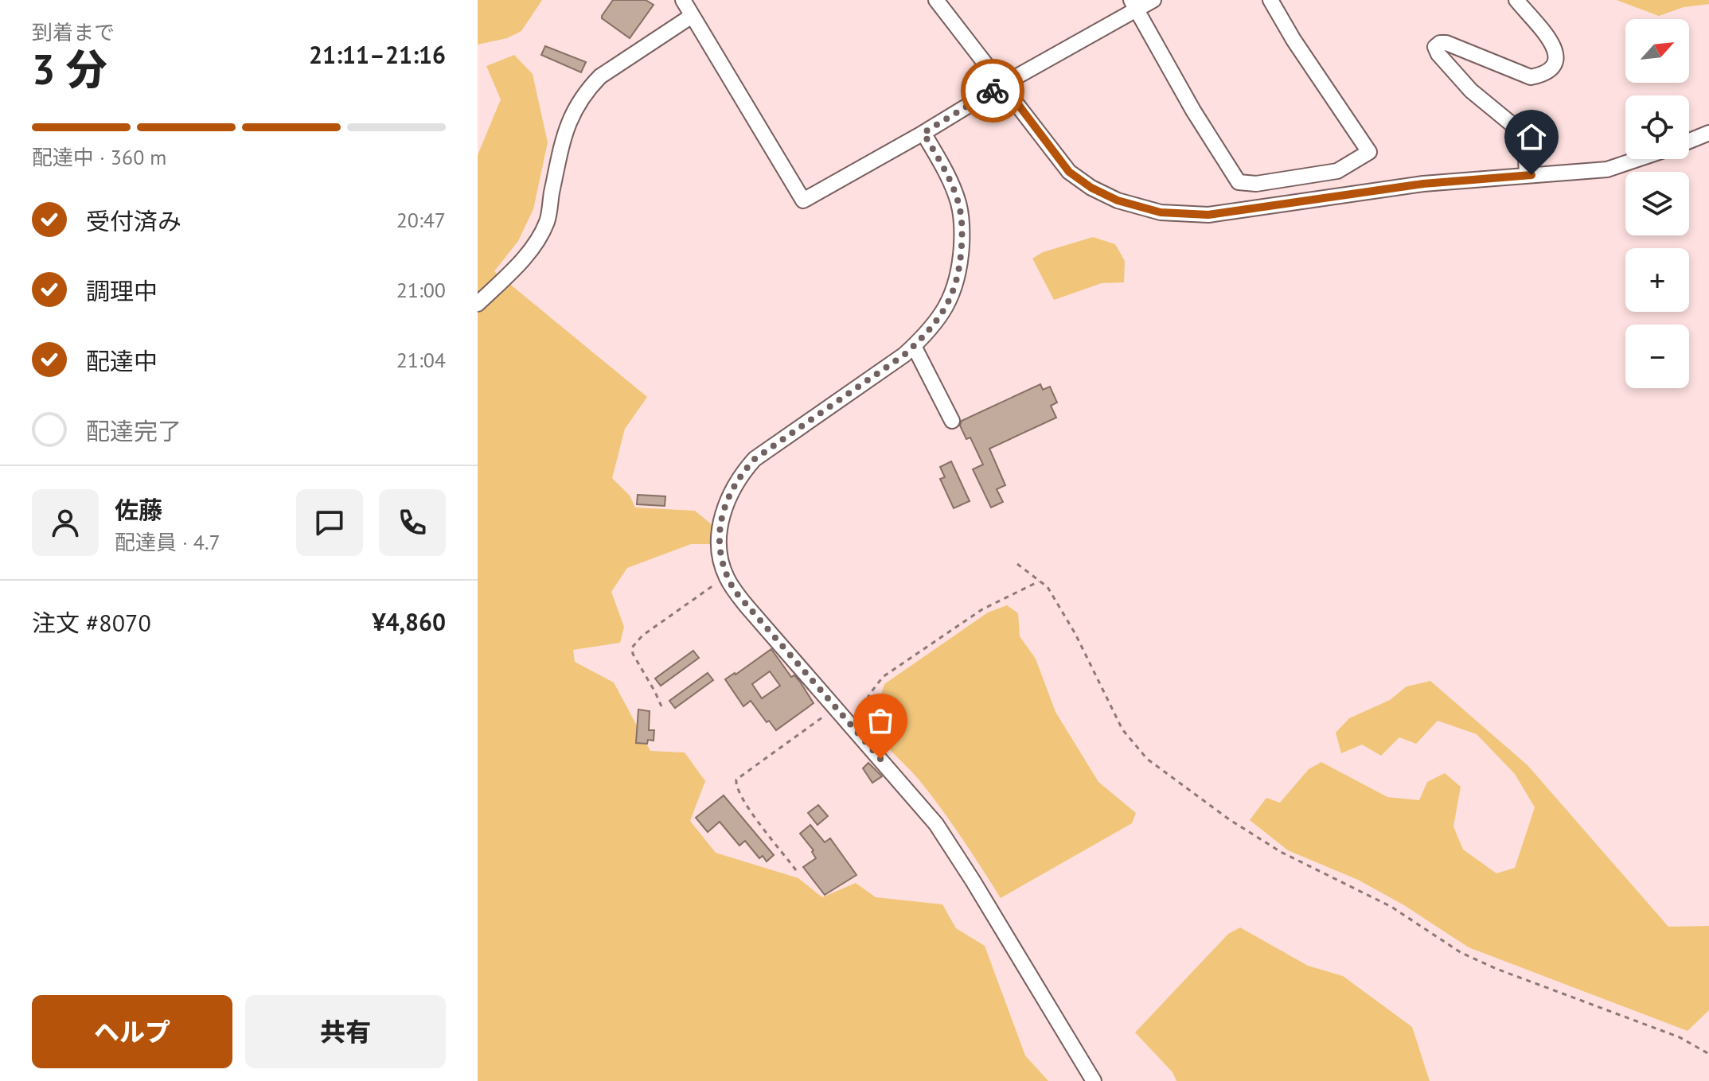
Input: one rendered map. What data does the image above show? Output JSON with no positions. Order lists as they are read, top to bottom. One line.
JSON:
{"north":"top right","page":{"heading":["3 分","到着まで","21:11–21:16"],"panel":["佐藤","配達員 · 4.7","注文 #8070","¥4,860"],"map_buttons":["+","−"],"bar":"配達中 · 360 m","list":[["受付済み","20:47"],["調理中","21:00"],["配達中","21:04"],"配達完了"],"buttons":["ヘルプ","共有"]}}
